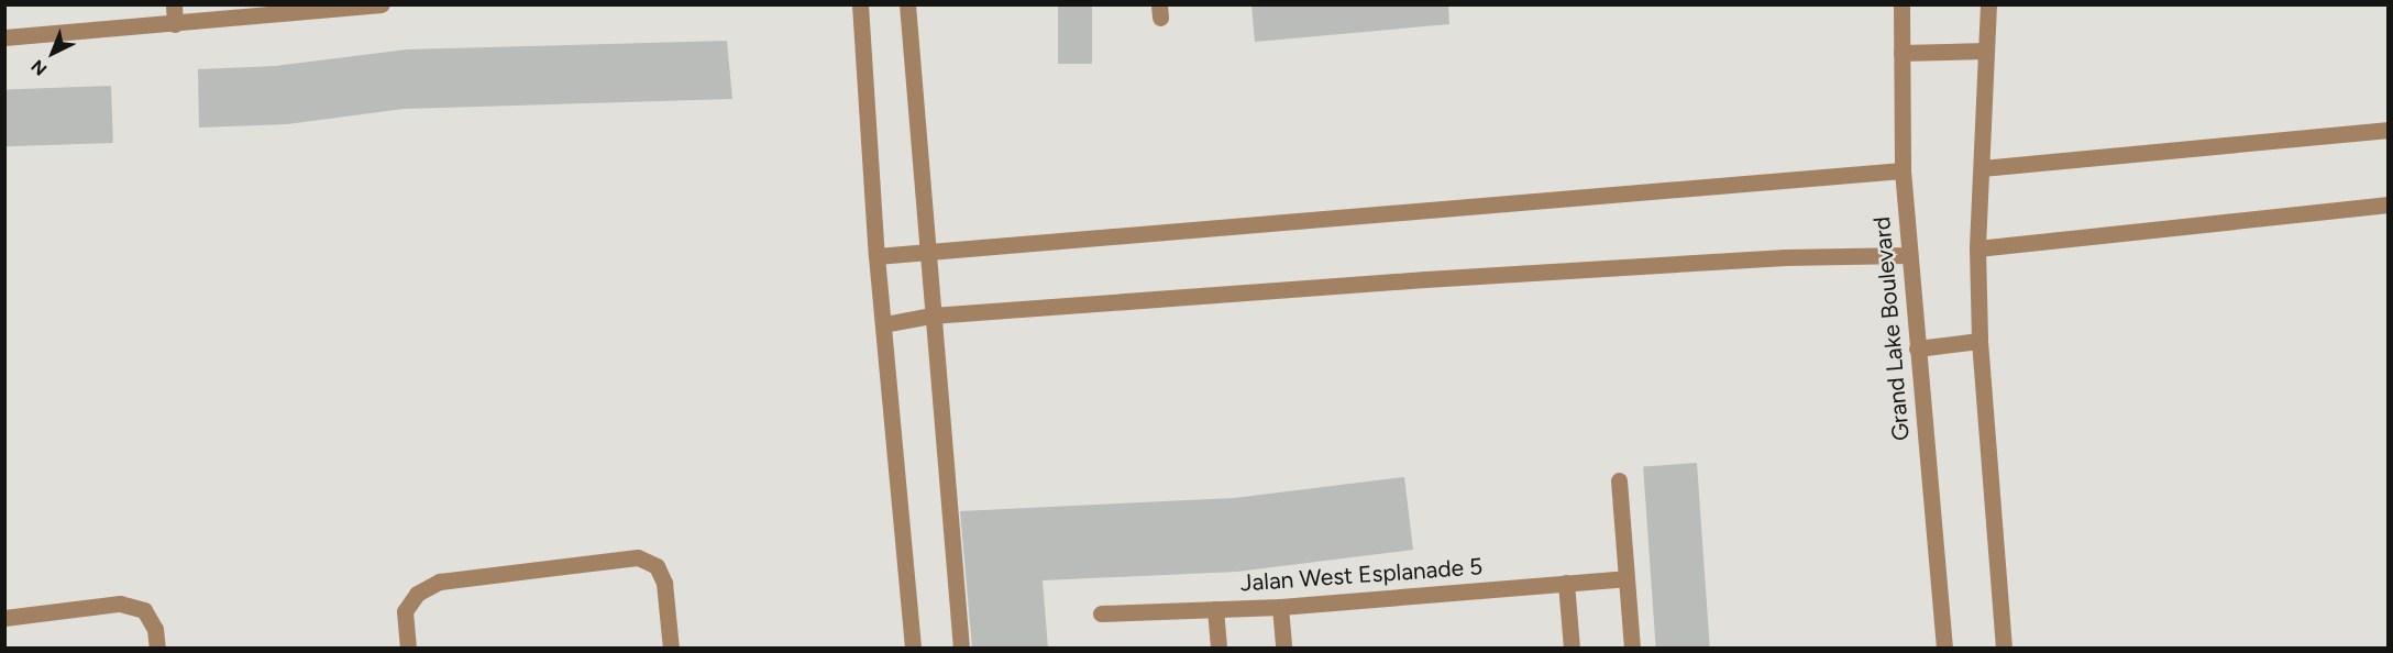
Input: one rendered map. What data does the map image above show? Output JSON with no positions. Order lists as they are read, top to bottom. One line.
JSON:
{"streets":{"street":["Grand Lake Boulevard","Jalan West Esplanade 5"]},"north":"bottom left"}
